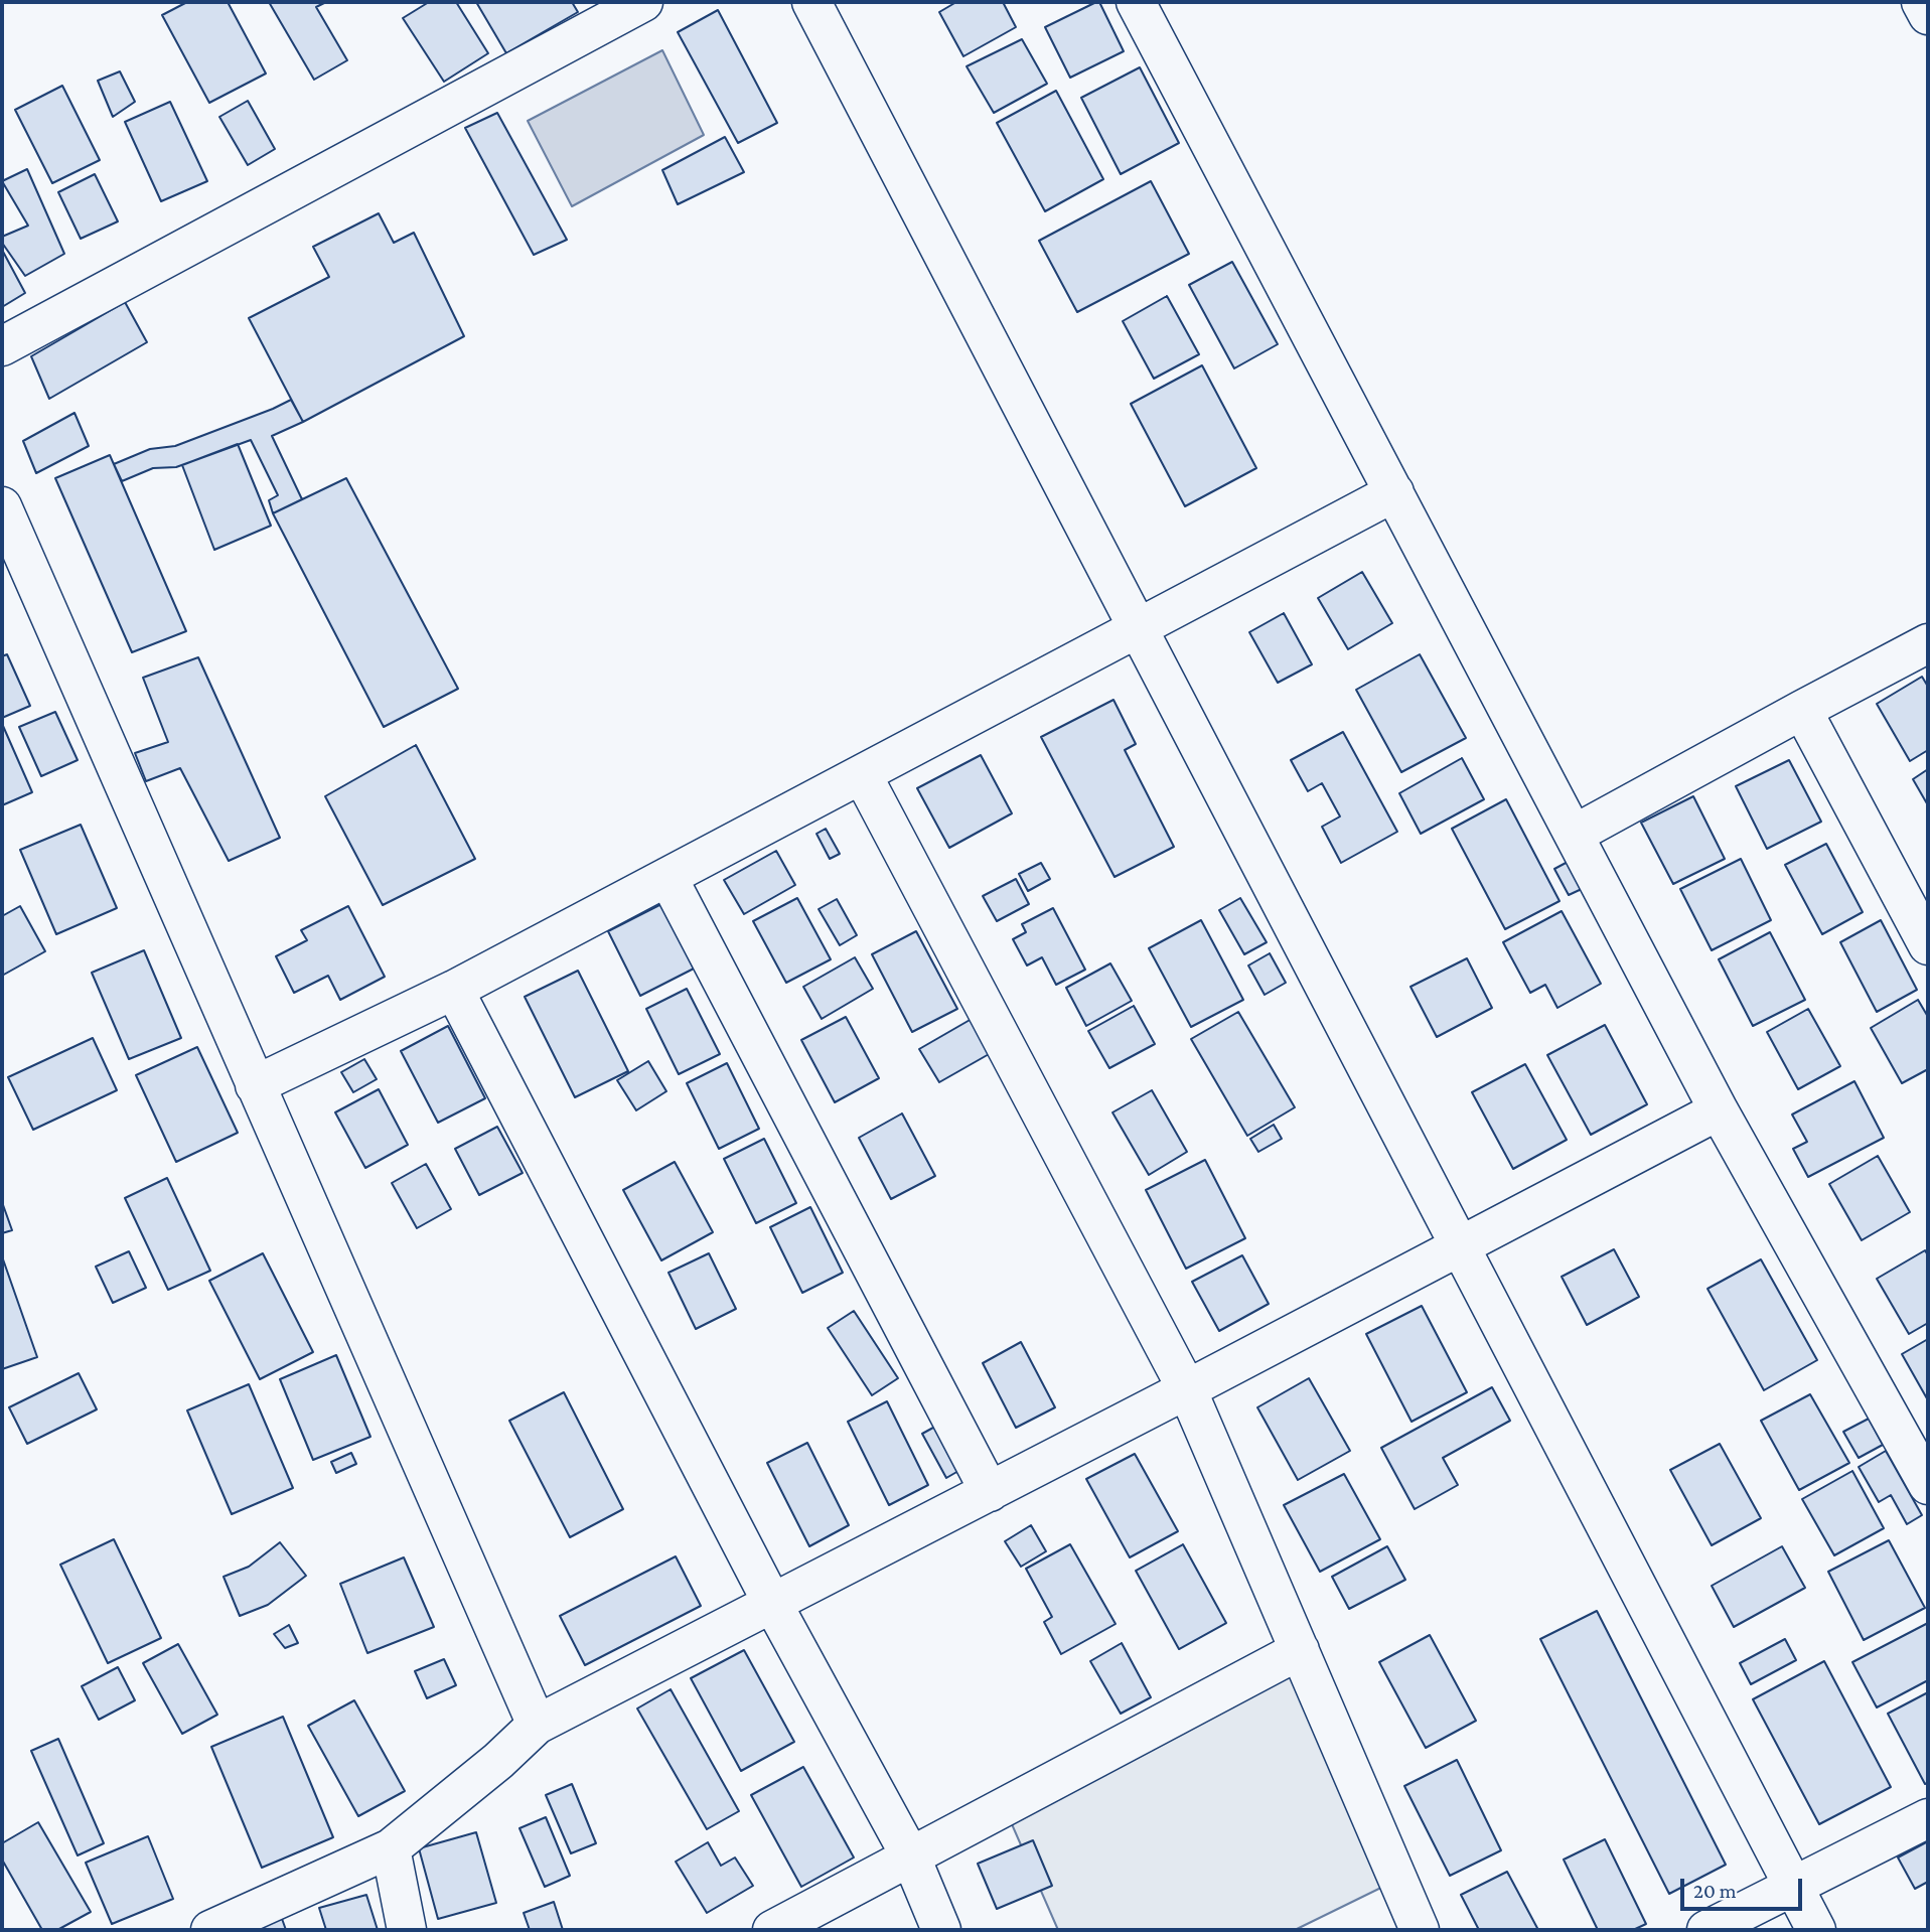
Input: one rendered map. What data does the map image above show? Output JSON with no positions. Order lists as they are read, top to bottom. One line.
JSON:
{"scale_bar":"20 m"}
